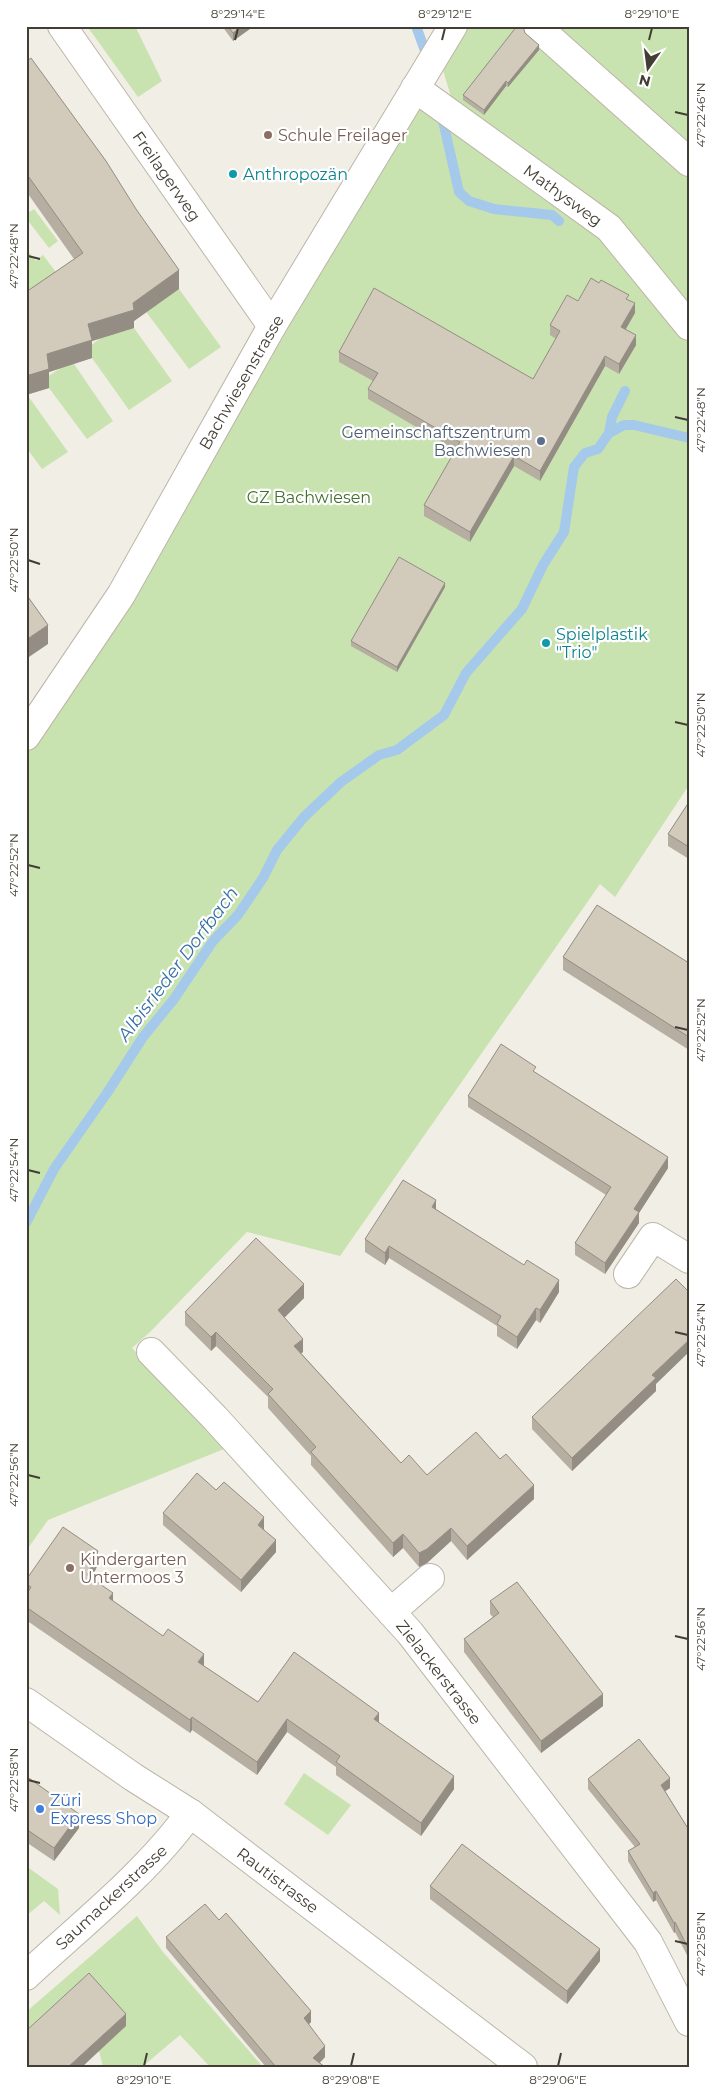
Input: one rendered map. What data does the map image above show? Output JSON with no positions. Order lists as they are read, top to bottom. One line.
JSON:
{"streets":{"street":["Freilagerweg","Mathysweg","Bachwiesenstrasse","Zielackerstrasse","Rautistrasse","Saumackerstrasse"]},"crossings":[["Freilagerweg","Bachwiesenstrasse"],["Mathysweg","Bachwiesenstrasse"],["Rautistrasse","Saumackerstrasse"]],"water":["Albisrieder Dorfbach"],"parks":["GZ Bachwiesen"],"places":["Schule Freilager","Anthropozän","Gemeinschaftszentrum Bachwiesen","Spielplastik \"Trio\"","Kindergarten Untermoos 3","Züri Express Shop"],"north":"bottom","coordinates":["8°29'14\"E","8°29'12\"E","8°29'10\"E","47°22'46\"N","47°22'48\"N","47°22'50\"N","47°22'52\"N","47°22'54\"N","47°22'56\"N","47°22'58\"N","8°29'08\"E","8°29'06\"E"]}
